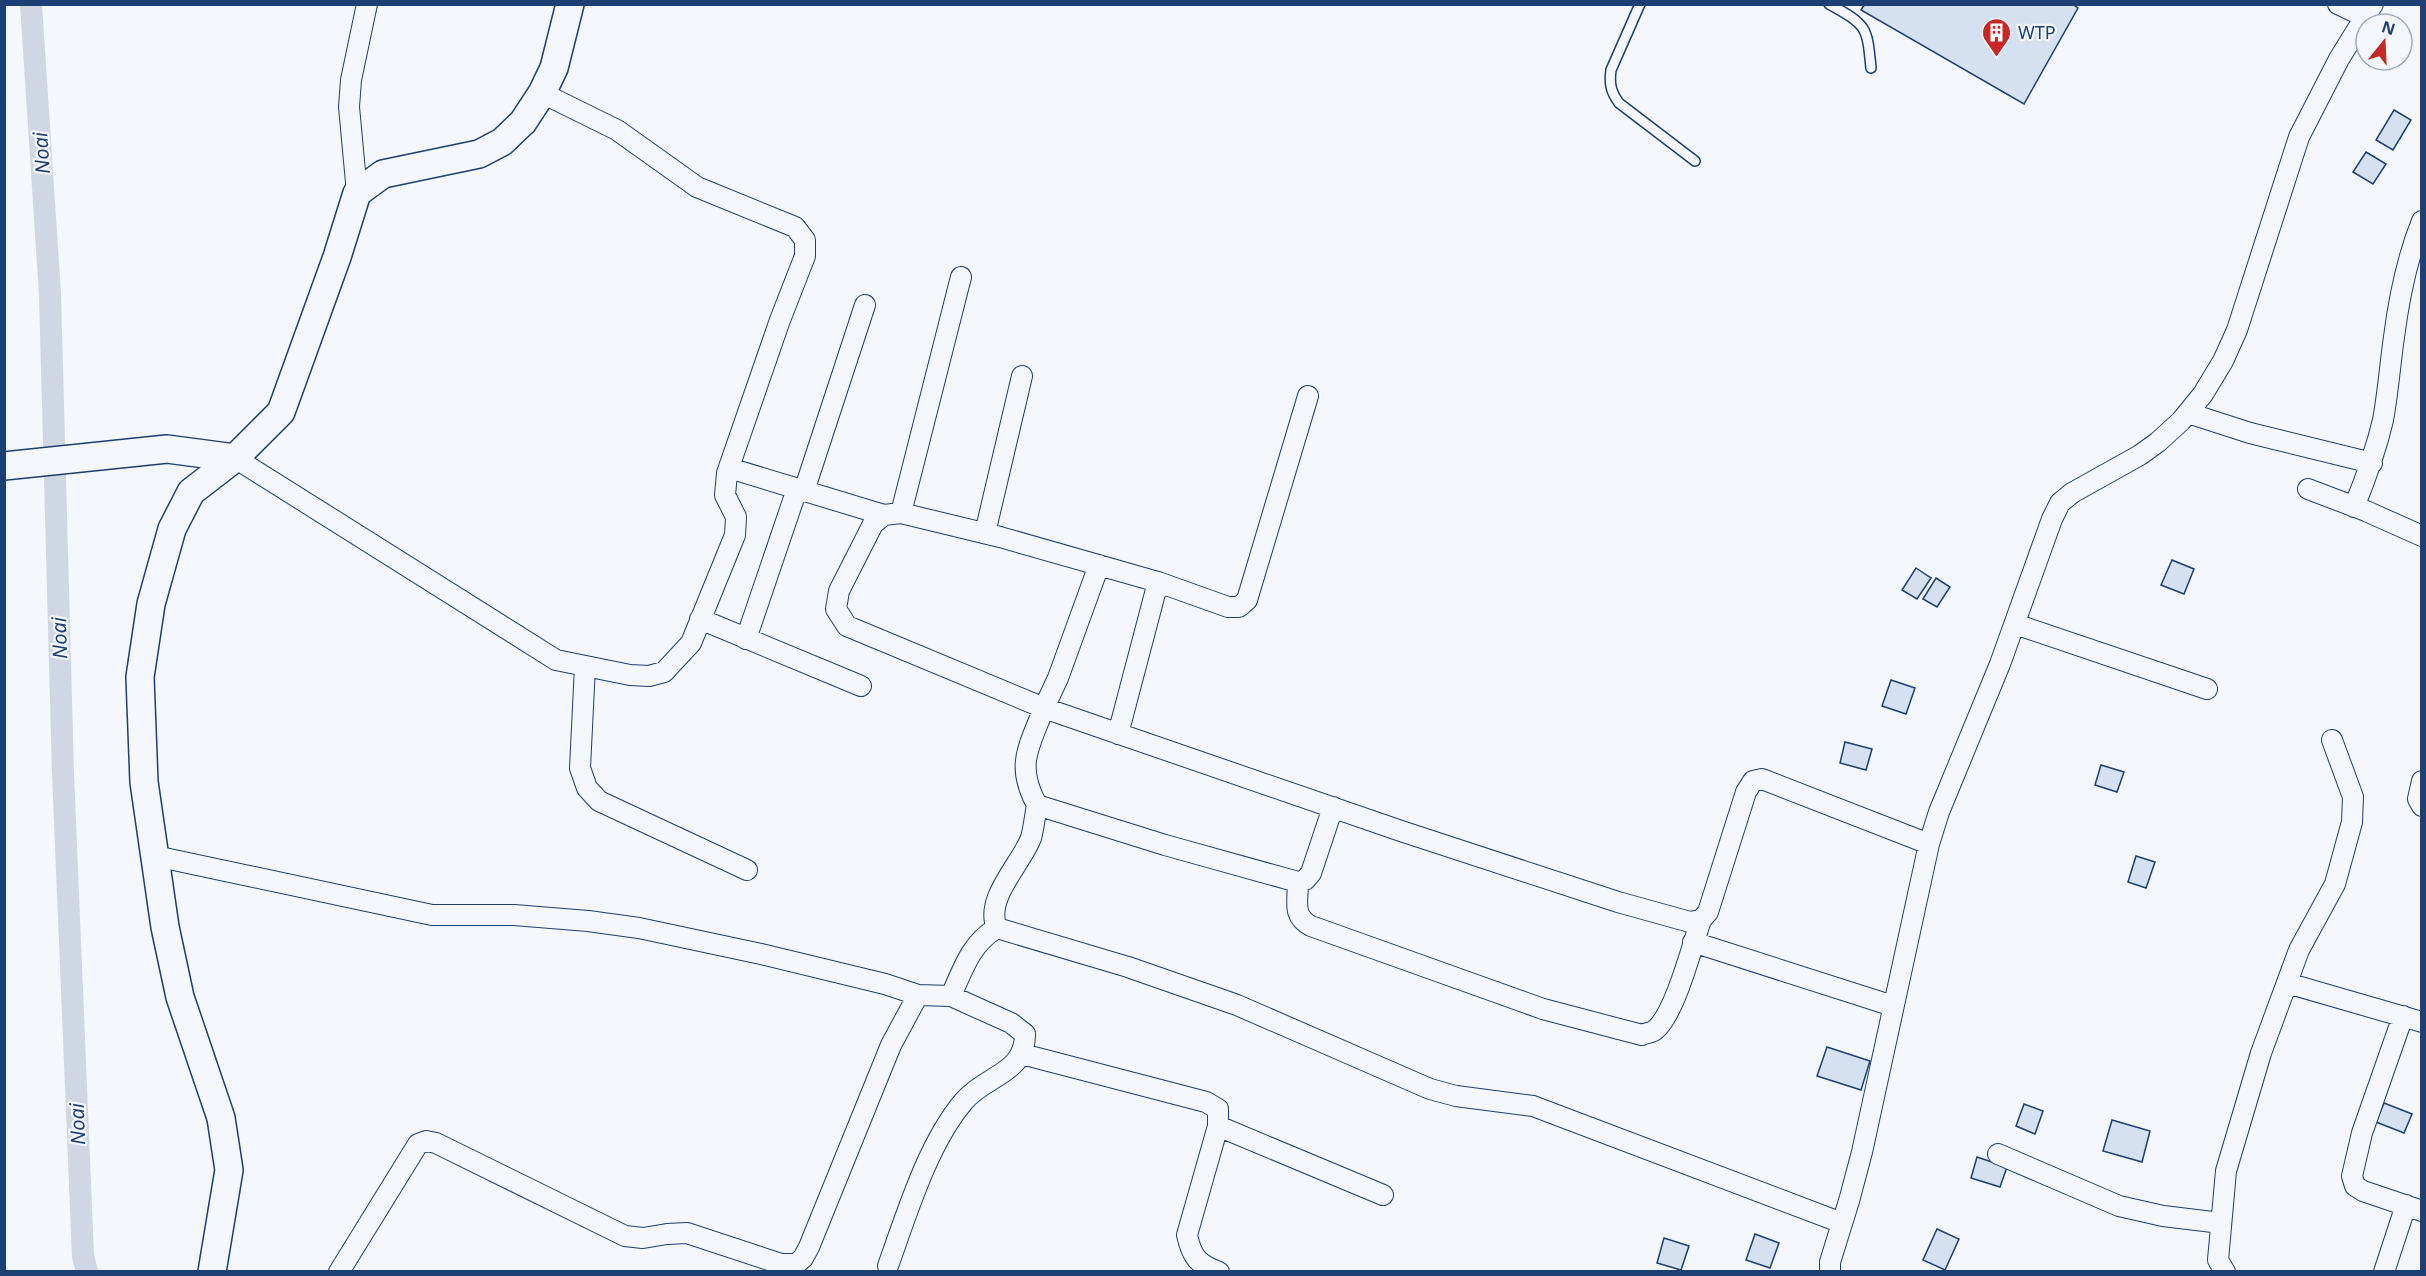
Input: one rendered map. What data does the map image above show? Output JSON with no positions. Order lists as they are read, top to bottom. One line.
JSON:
{"water":["Noai"],"places":{"building":["WTP"]},"north":"top"}
